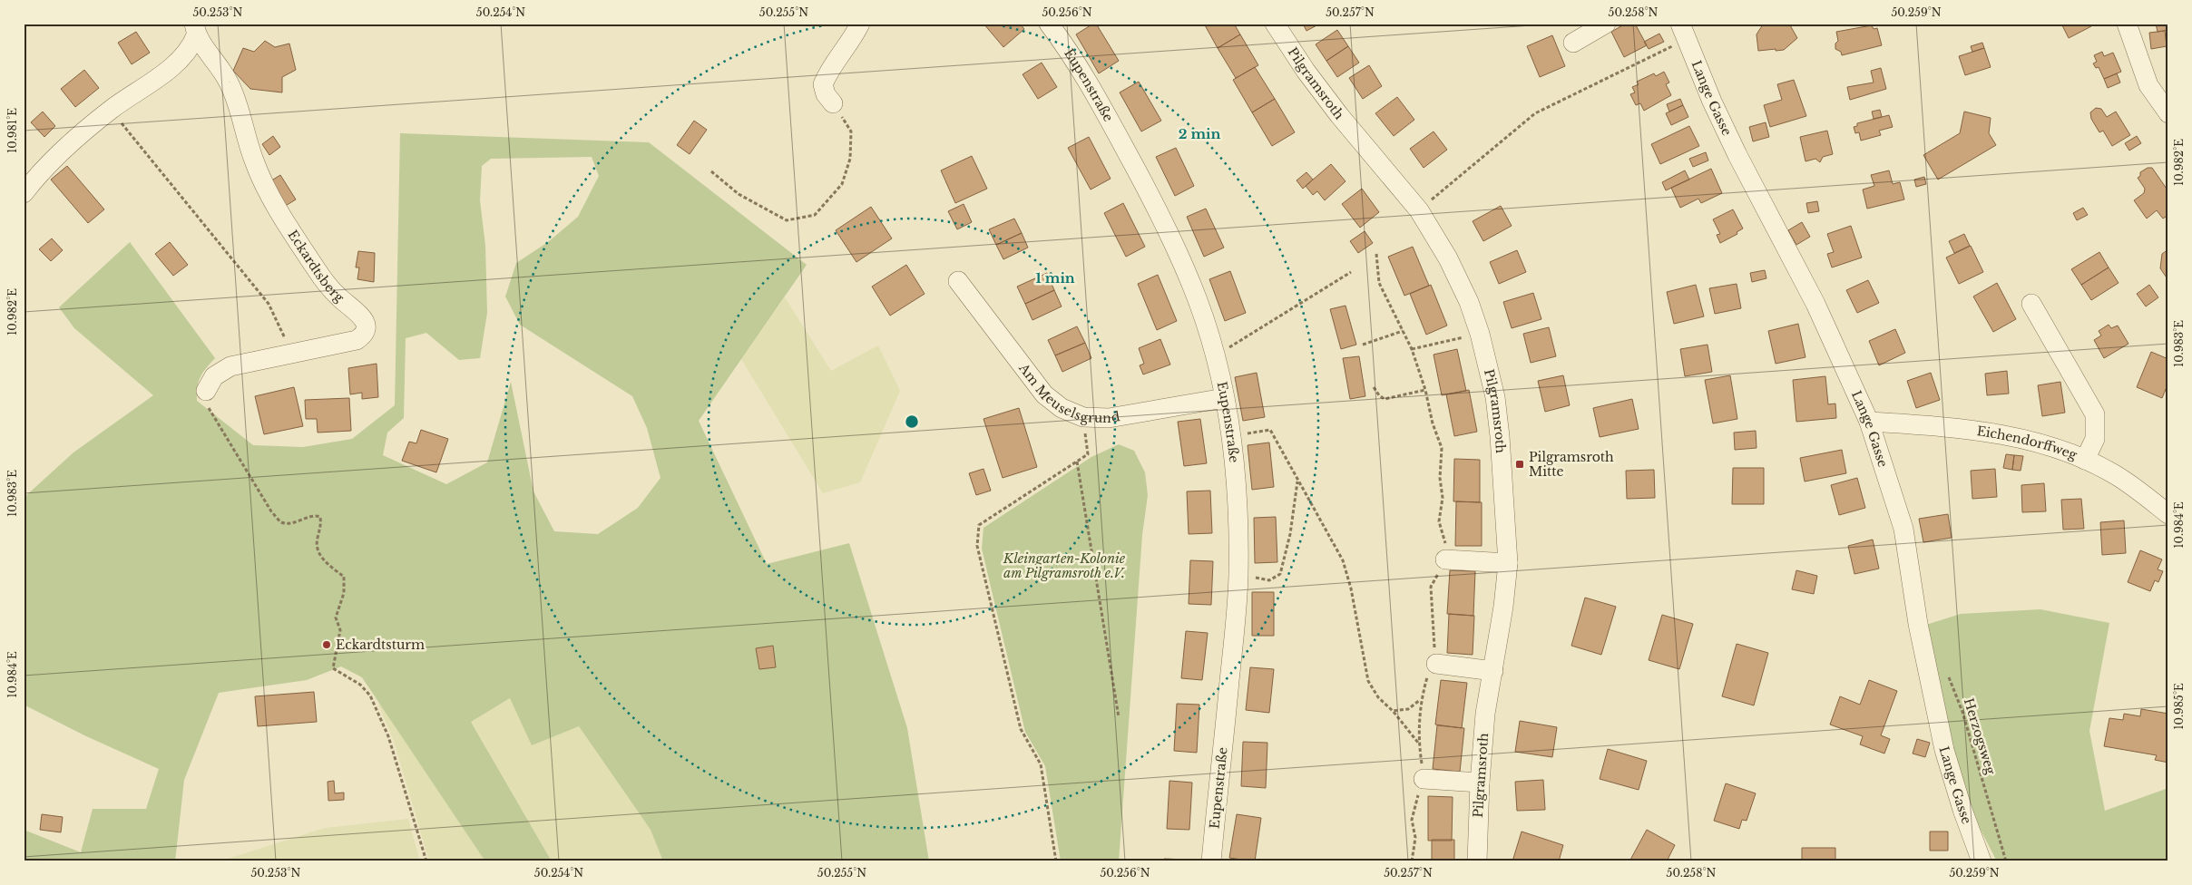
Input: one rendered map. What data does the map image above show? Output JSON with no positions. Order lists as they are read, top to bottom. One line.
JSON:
{"streets":{"street":["Pilgramsroth","Eupenstraße","Lange Gasse","Eckardtsberg","Am Meuselsgrund","Eichendorffweg"],"path":["Herzogsweg"]},"crossings":[["Eupenstraße","Am Meuselsgrund"],["Lange Gasse","Eichendorffweg"]],"parks":["Kleingarten-Kolonie am Pilgramsroth e.V."],"places":{"transit":["Pilgramsroth Mitte"],"other":["Eckardtsturm"]},"coordinates":["50.253°N","50.254°N","50.255°N","50.256°N","50.257°N","50.258°N","50.259°N","10.981°E","10.982°E","10.983°E","10.984°E","10.985°E"],"rings":["2 min","1 min"]}
